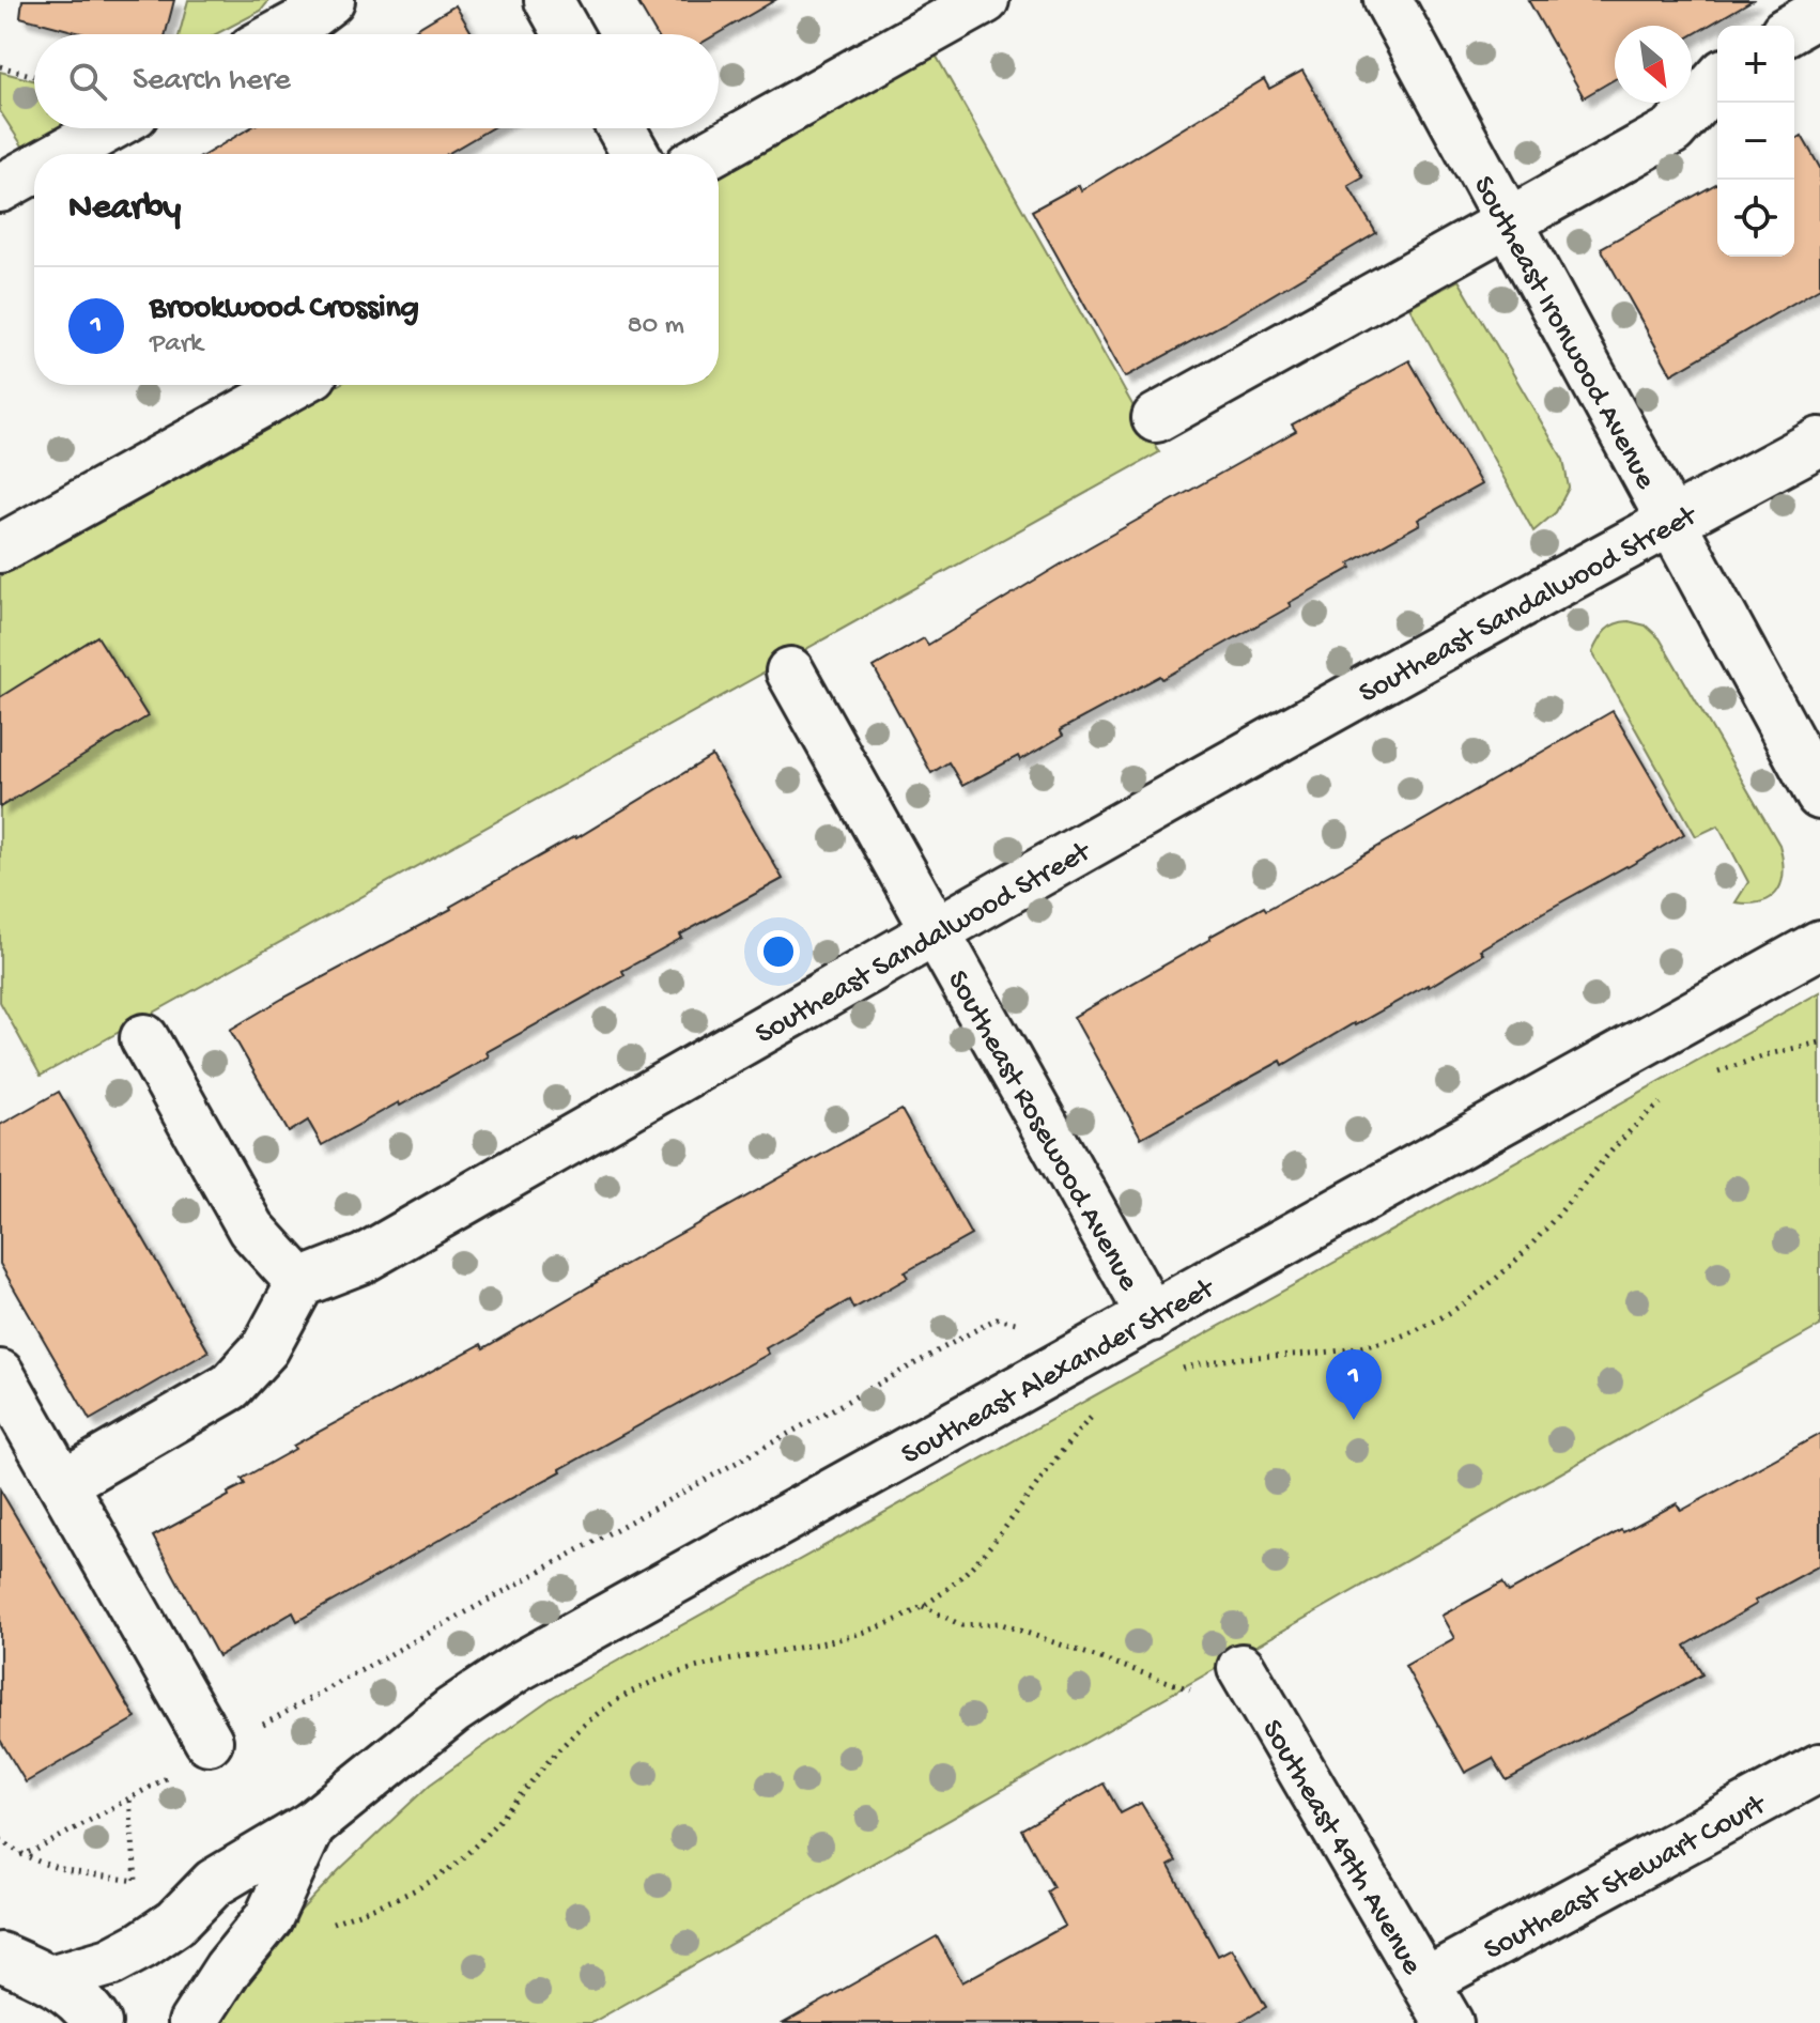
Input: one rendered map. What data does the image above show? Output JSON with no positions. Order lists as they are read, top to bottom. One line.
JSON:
{"streets":{"street":["Southeast Ironwood Avenue","Southeast Sandalwood Street","Southeast Rosewood Avenue","Southeast Alexander Street","Southeast 49th Avenue","Southeast Stewart Court"]},"crossings":[["Southeast Ironwood Avenue","Southeast Sandalwood Street"],["Southeast Sandalwood Street","Southeast Rosewood Avenue"],["Southeast Rosewood Avenue","Southeast Alexander Street"],["Southeast 49th Avenue","Southeast Stewart Court"]],"north":"bottom right","page":{"map_buttons":["+","−"],"search":"Search here","heading":"Nearby","list":[{"mark":"1","name":"Brookwood Crossing","note":"Park","value":"80 m"}],"pins":"1"}}
